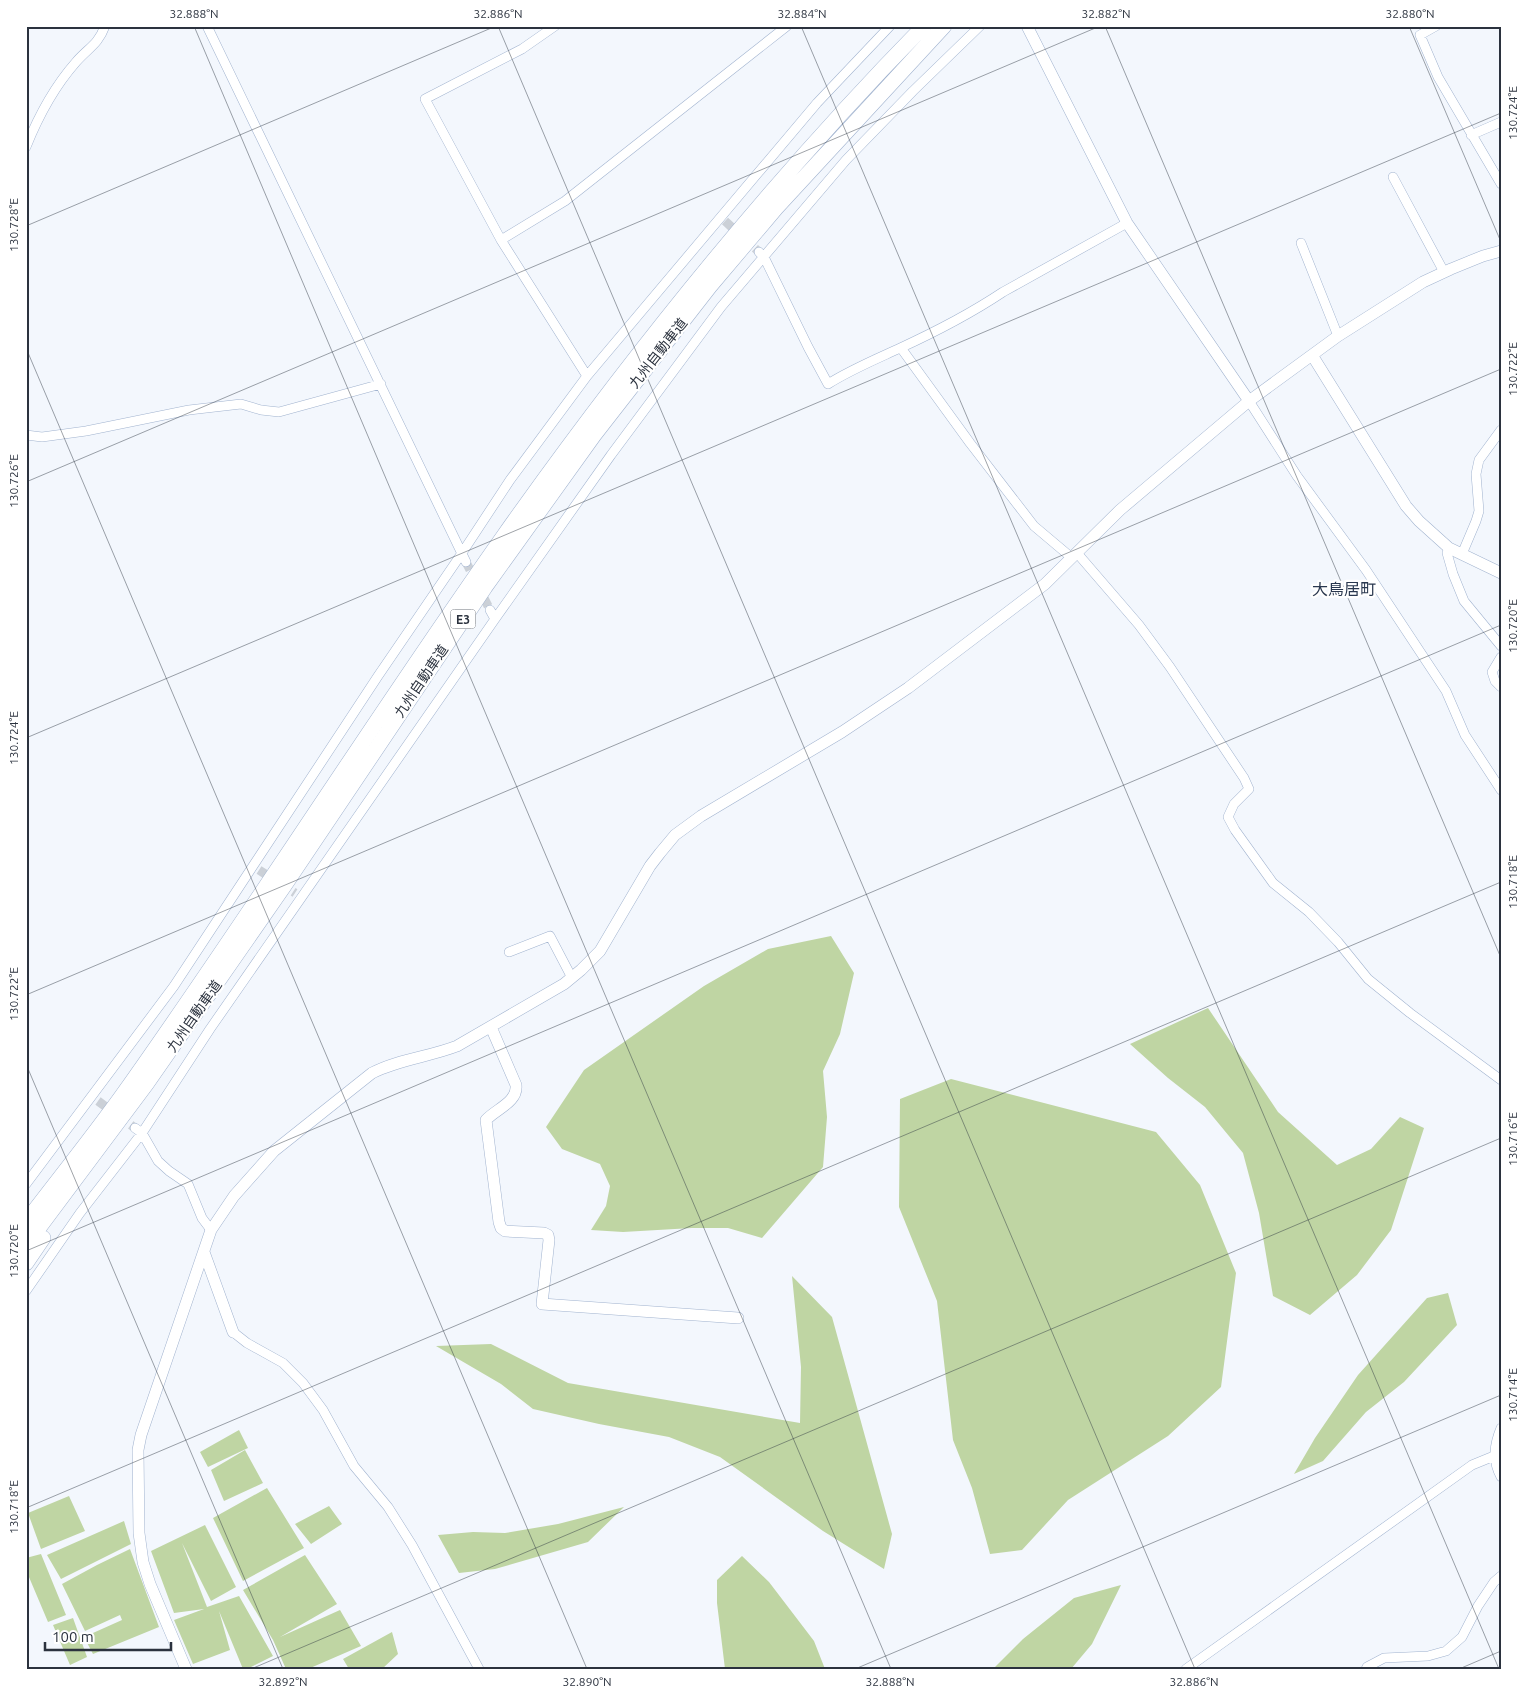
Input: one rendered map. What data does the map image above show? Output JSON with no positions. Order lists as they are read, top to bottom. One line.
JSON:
{"streets":{"highway":["九州自動車道","E3"]},"districts":["大鳥居町"],"scale_bar":"100 m","coordinates":["32.888°N","32.886°N","32.884°N","32.882°N","32.880°N","130.724°E","130.728°E","130.722°E","130.726°E","130.720°E","130.718°E","130.716°E","130.714°E","32.892°N","32.890°N"]}
